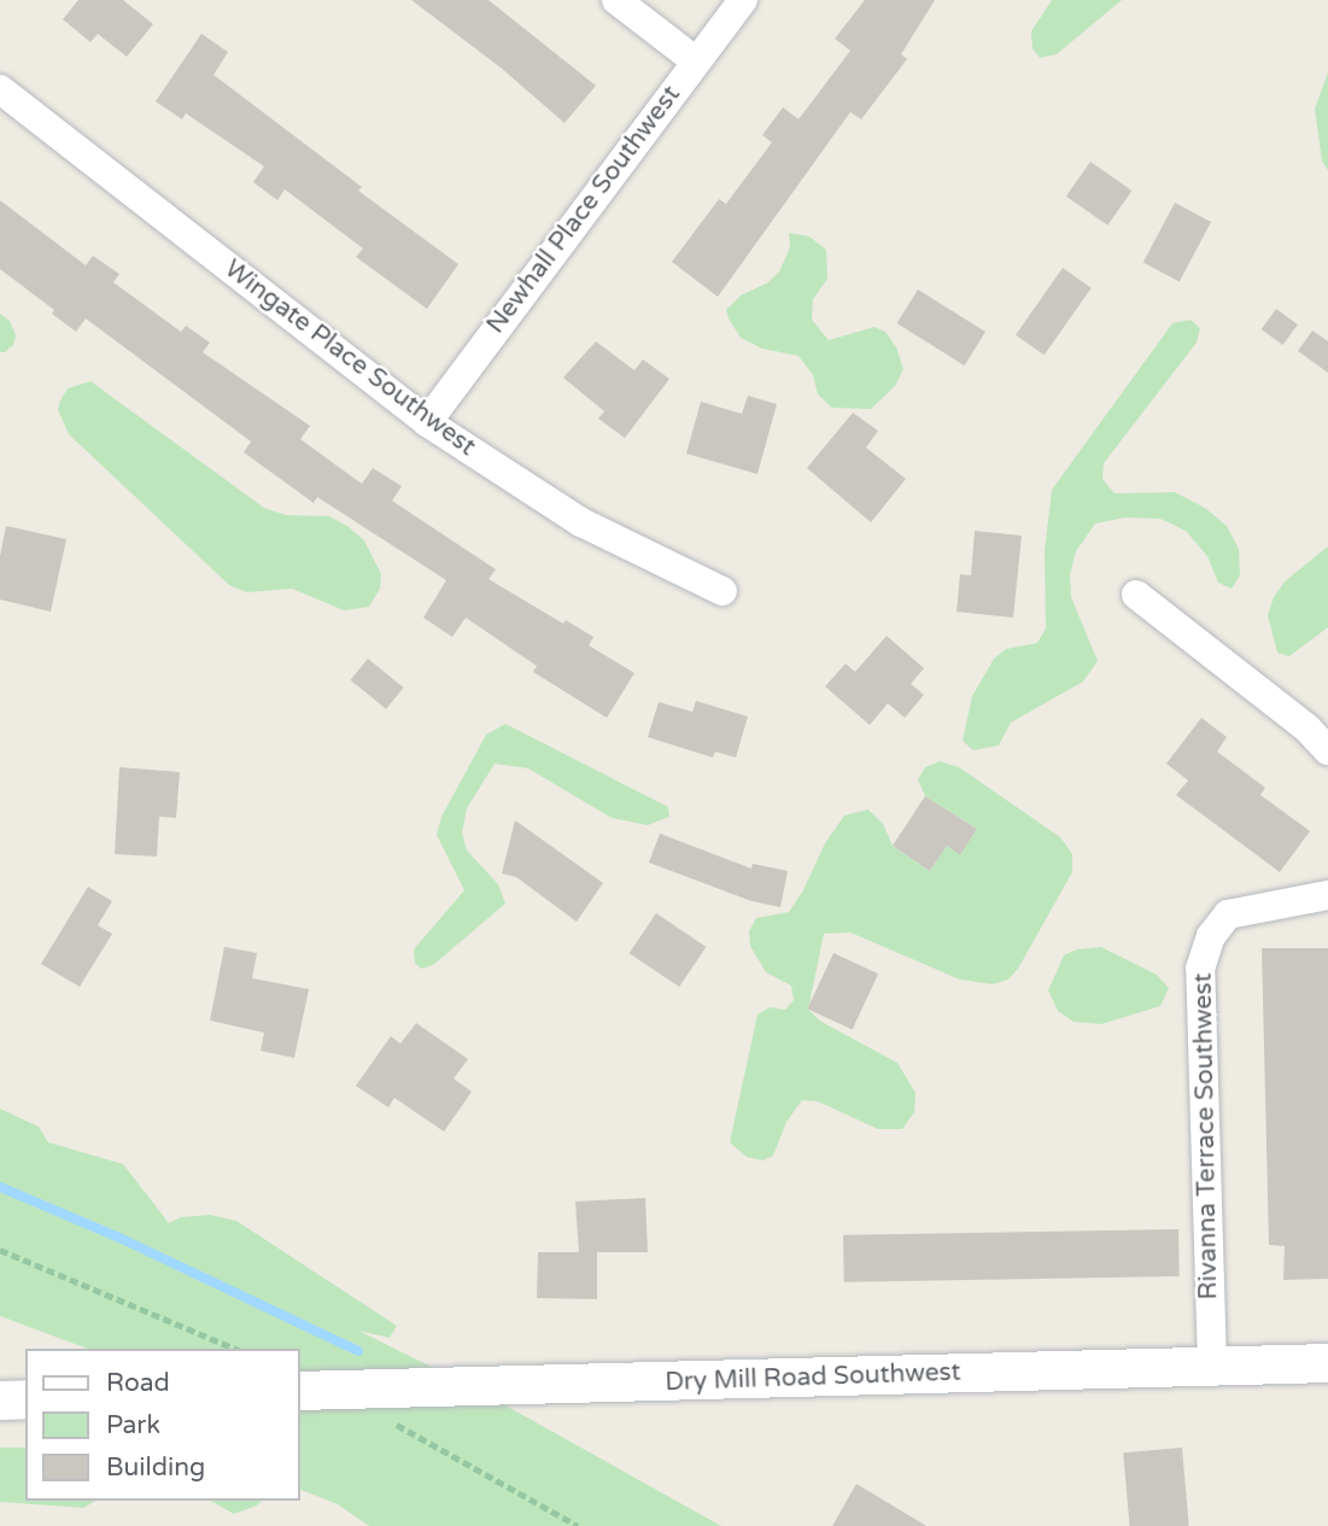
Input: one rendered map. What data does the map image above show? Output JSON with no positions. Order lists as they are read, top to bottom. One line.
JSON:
{"streets":{"street":["Newhall Place Southwest","Wingate Place Southwest","Rivanna Terrace Southwest","Dry Mill Road Southwest"]},"crossings":[["Newhall Place Southwest","Wingate Place Southwest"],["Rivanna Terrace Southwest","Dry Mill Road Southwest"]],"legend":["Road","Park","Building"]}
